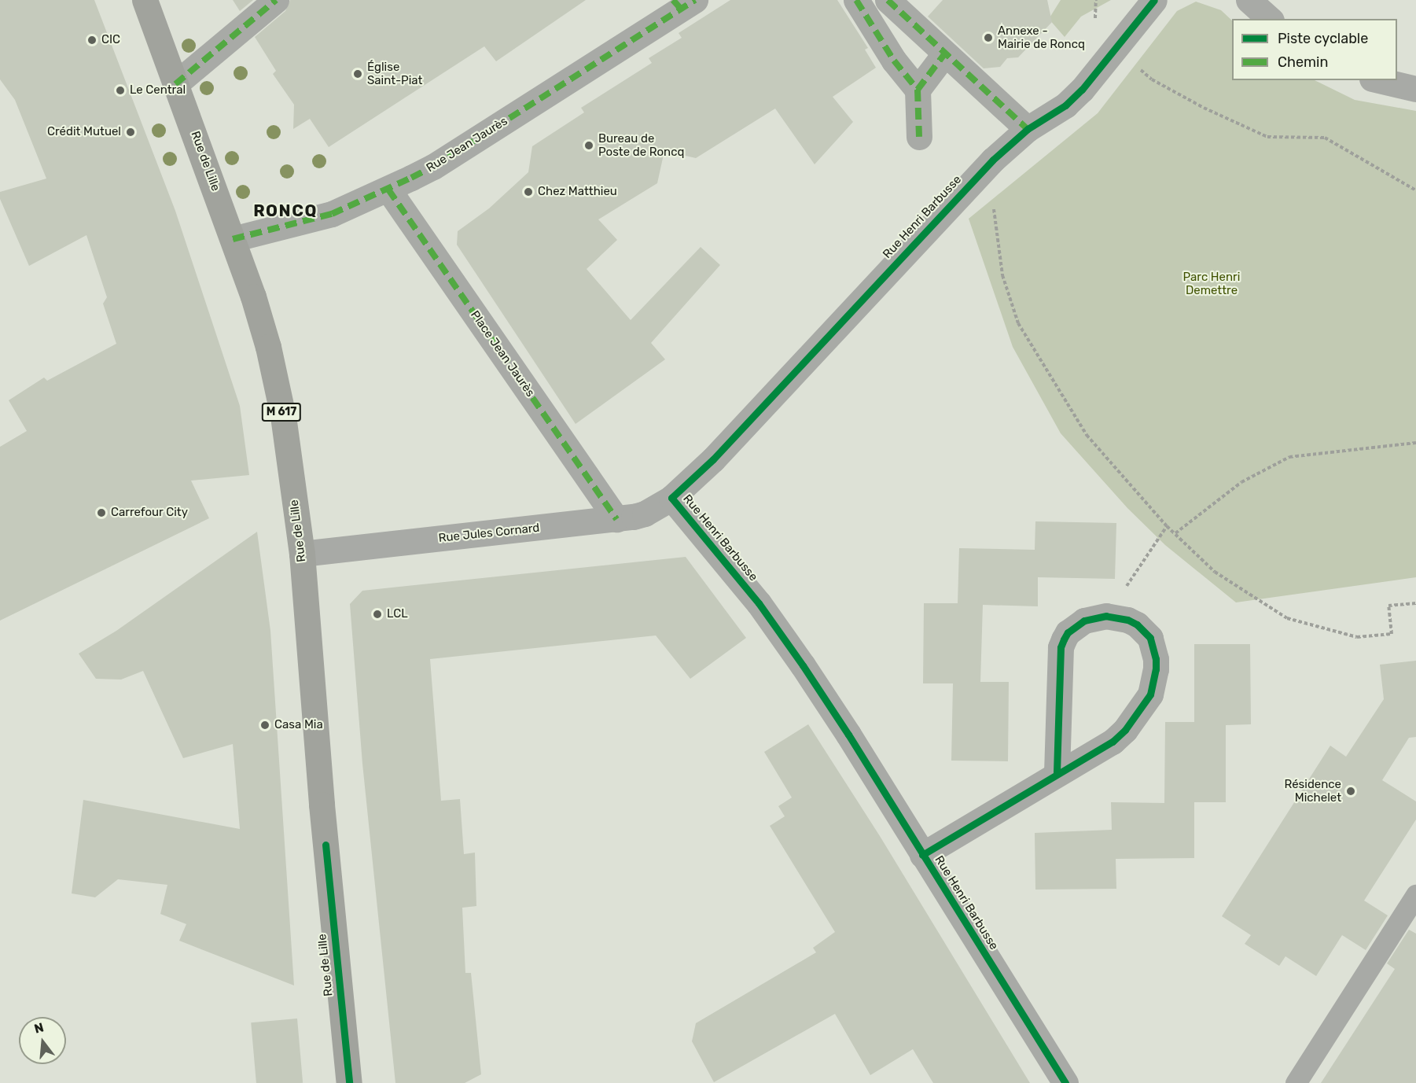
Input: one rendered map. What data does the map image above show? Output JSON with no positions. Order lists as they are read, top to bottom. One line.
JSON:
{"streets":{"main road":["Rue de Lille","M 617"],"street":["Rue Jean Jaurès","Rue Henri Barbusse","Place Jean Jaurès","Rue Jules Cornard"]},"crossings":[["Rue Jean Jaurès","Rue de Lille"],["Rue Jean Jaurès","Place Jean Jaurès"],["Rue de Lille","Rue Jules Cornard"],["Rue Henri Barbusse","Rue Jules Cornard"],["Place Jean Jaurès","Rue Jules Cornard"]],"districts":["RONCQ"],"parks":["Parc Henri Demettre"],"places":["Annexe - Mairie de Roncq","CIC","Église Saint-Piat","Le Central","Crédit Mutuel","Bureau de Poste de Roncq","Chez Matthieu","Carrefour City","LCL","Casa Mia","Résidence Michelet"],"legend":["Piste cyclable","Chemin"],"north":"top"}
